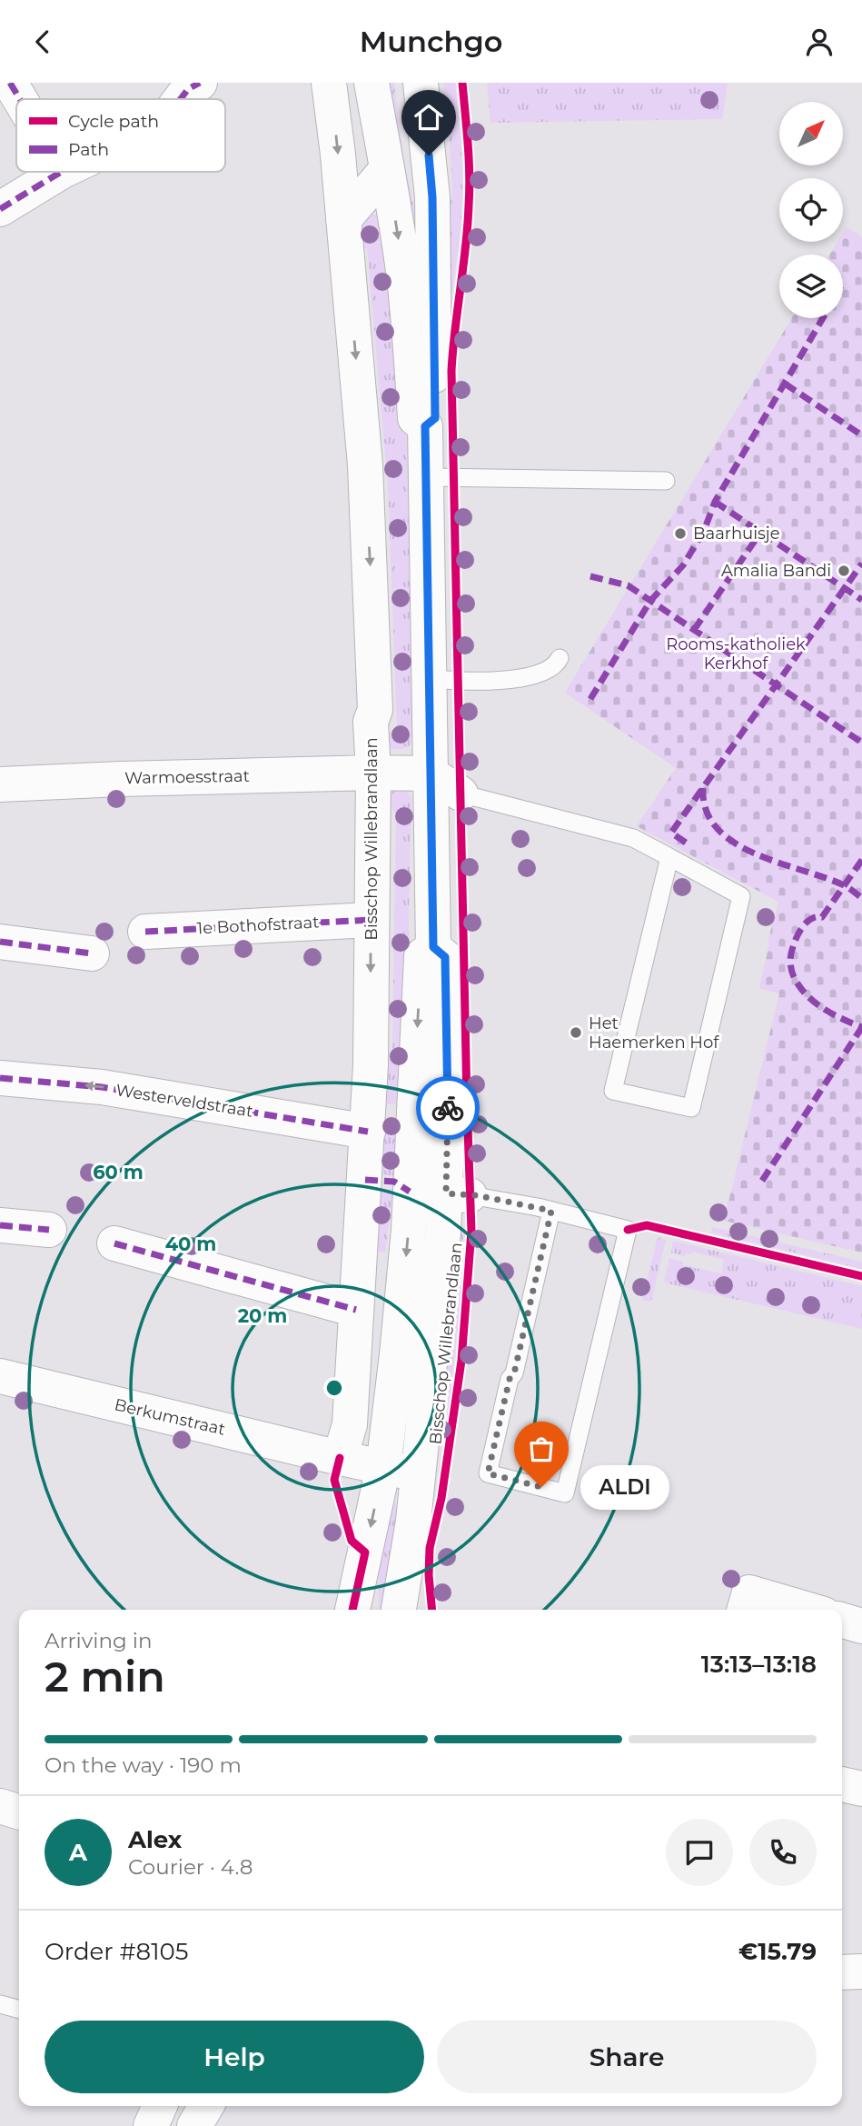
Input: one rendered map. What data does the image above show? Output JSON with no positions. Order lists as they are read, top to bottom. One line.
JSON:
{"streets":{"street":["Warmoesstraat","Bisschop Willebrandlaan","1e Bothofstraat","Westerveldstraat","Berkumstraat"]},"crossings":[["Warmoesstraat","Bisschop Willebrandlaan"],["Bisschop Willebrandlaan","1e Bothofstraat"],["Bisschop Willebrandlaan","Westerveldstraat"],["Bisschop Willebrandlaan","Berkumstraat"]],"parks":["Rooms-katholiek Kerkhof"],"places":["Baarhuisje","Amalia Bandi","Het Haemerken Hof","ALDI"],"legend":["Cycle path","Path"],"north":"top right","page":{"header":"Munchgo","bubble":"ALDI","heading":["2 min","Arriving in","13:13–13:18"],"panel":["Alex","Courier · 4.8","Order #8105","€15.79"],"bar":"On the way · 190 m","round":"A","buttons":["Help","Share"]},"rings":["60 m","40 m","20 m"]}
